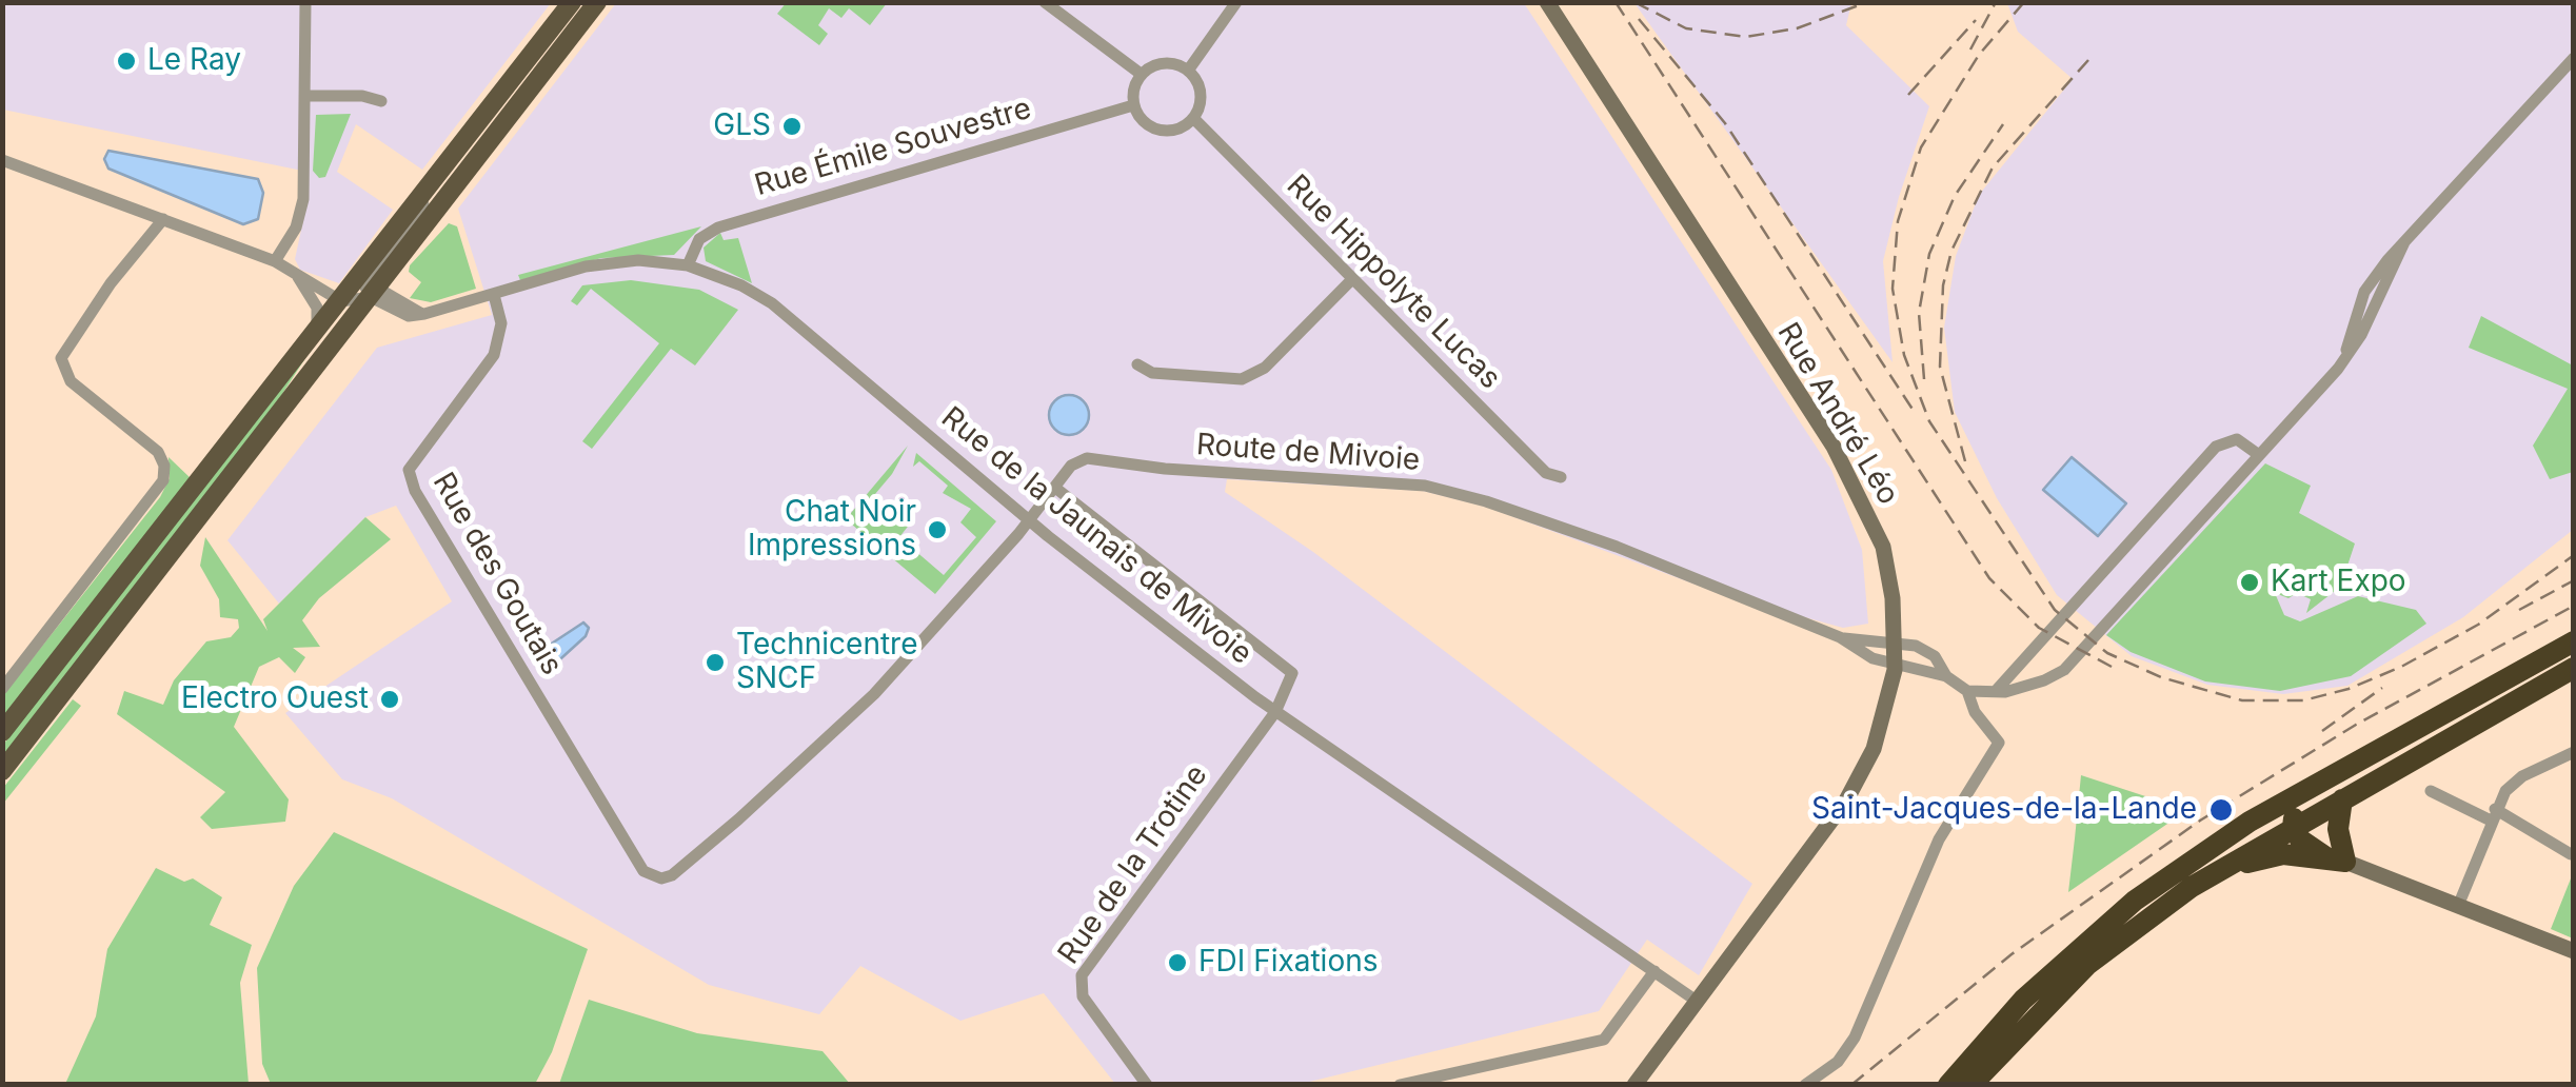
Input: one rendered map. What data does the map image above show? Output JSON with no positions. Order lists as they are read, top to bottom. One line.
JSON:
{"streets":{"street":["Rue Émile Souvestre","Rue Hippolyte Lucas","Rue André Léo","Route de Mivoie","Rue de la Jaunais de Mivoie","Rue des Goutais","Rue de la Trotine"]},"crossings":[["Rue Émile Souvestre","Rue Hippolyte Lucas"],["Rue Émile Souvestre","Rue de la Jaunais de Mivoie"],["Rue André Léo","Route de Mivoie"],["Rue André Léo","Rue de la Jaunais de Mivoie"],["Route de Mivoie","Rue de la Jaunais de Mivoie"],["Route de Mivoie","Rue des Goutais"],["Route de Mivoie","Rue de la Trotine"],["Rue de la Jaunais de Mivoie","Rue des Goutais"],["Rue de la Jaunais de Mivoie","Rue de la Trotine"]],"places":["Le Ray","GLS","Chat Noir Impressions","Kart Expo","Technicentre SNCF","Electro Ouest","Saint-Jacques-de-la-Lande","FDI Fixations"]}
